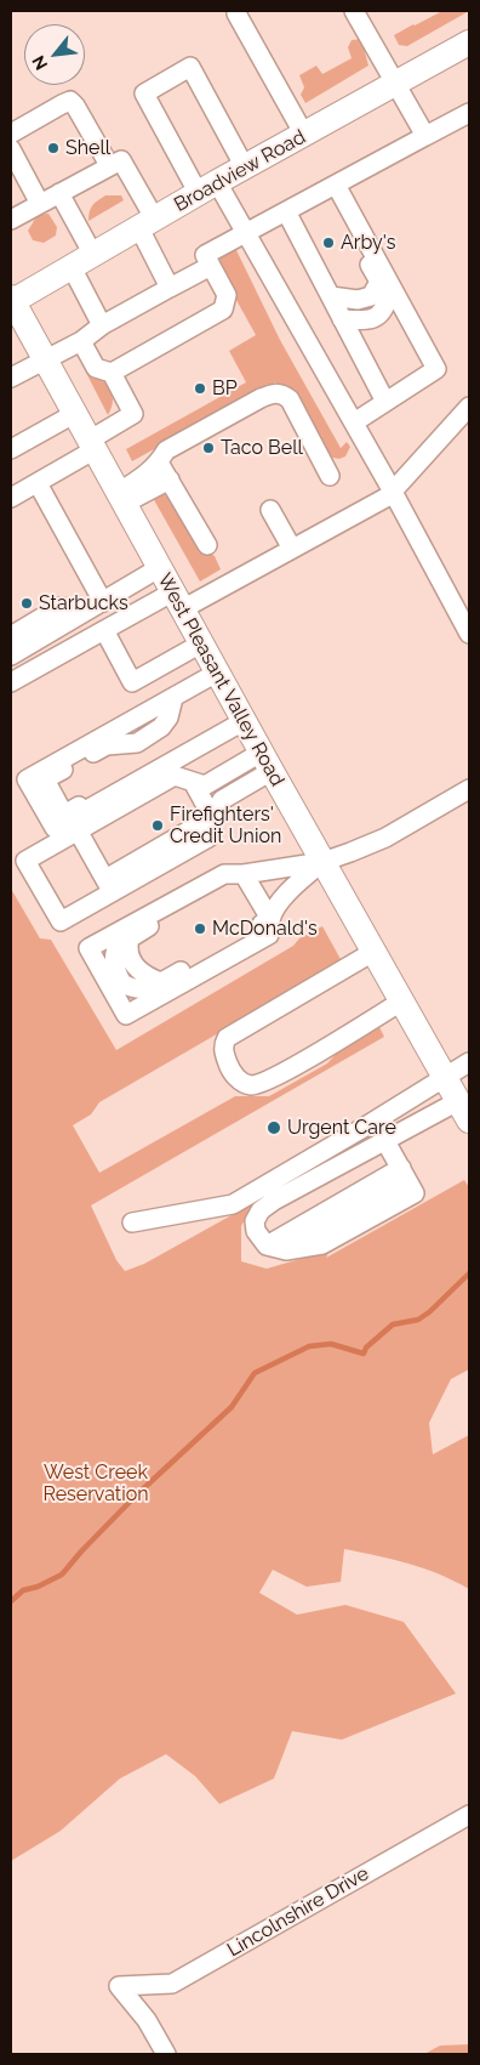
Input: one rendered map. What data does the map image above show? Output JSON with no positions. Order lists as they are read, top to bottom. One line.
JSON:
{"streets":{"main road":["Broadview Road","West Pleasant Valley Road"],"street":["Lincolnshire Drive"]},"crossings":[["Broadview Road","West Pleasant Valley Road"]],"parks":["West Creek Reservation"],"places":["Shell","Arby's","BP","Taco Bell","Starbucks","Firefighters' Credit Union","McDonald's","Urgent Care"],"north":"bottom left"}
